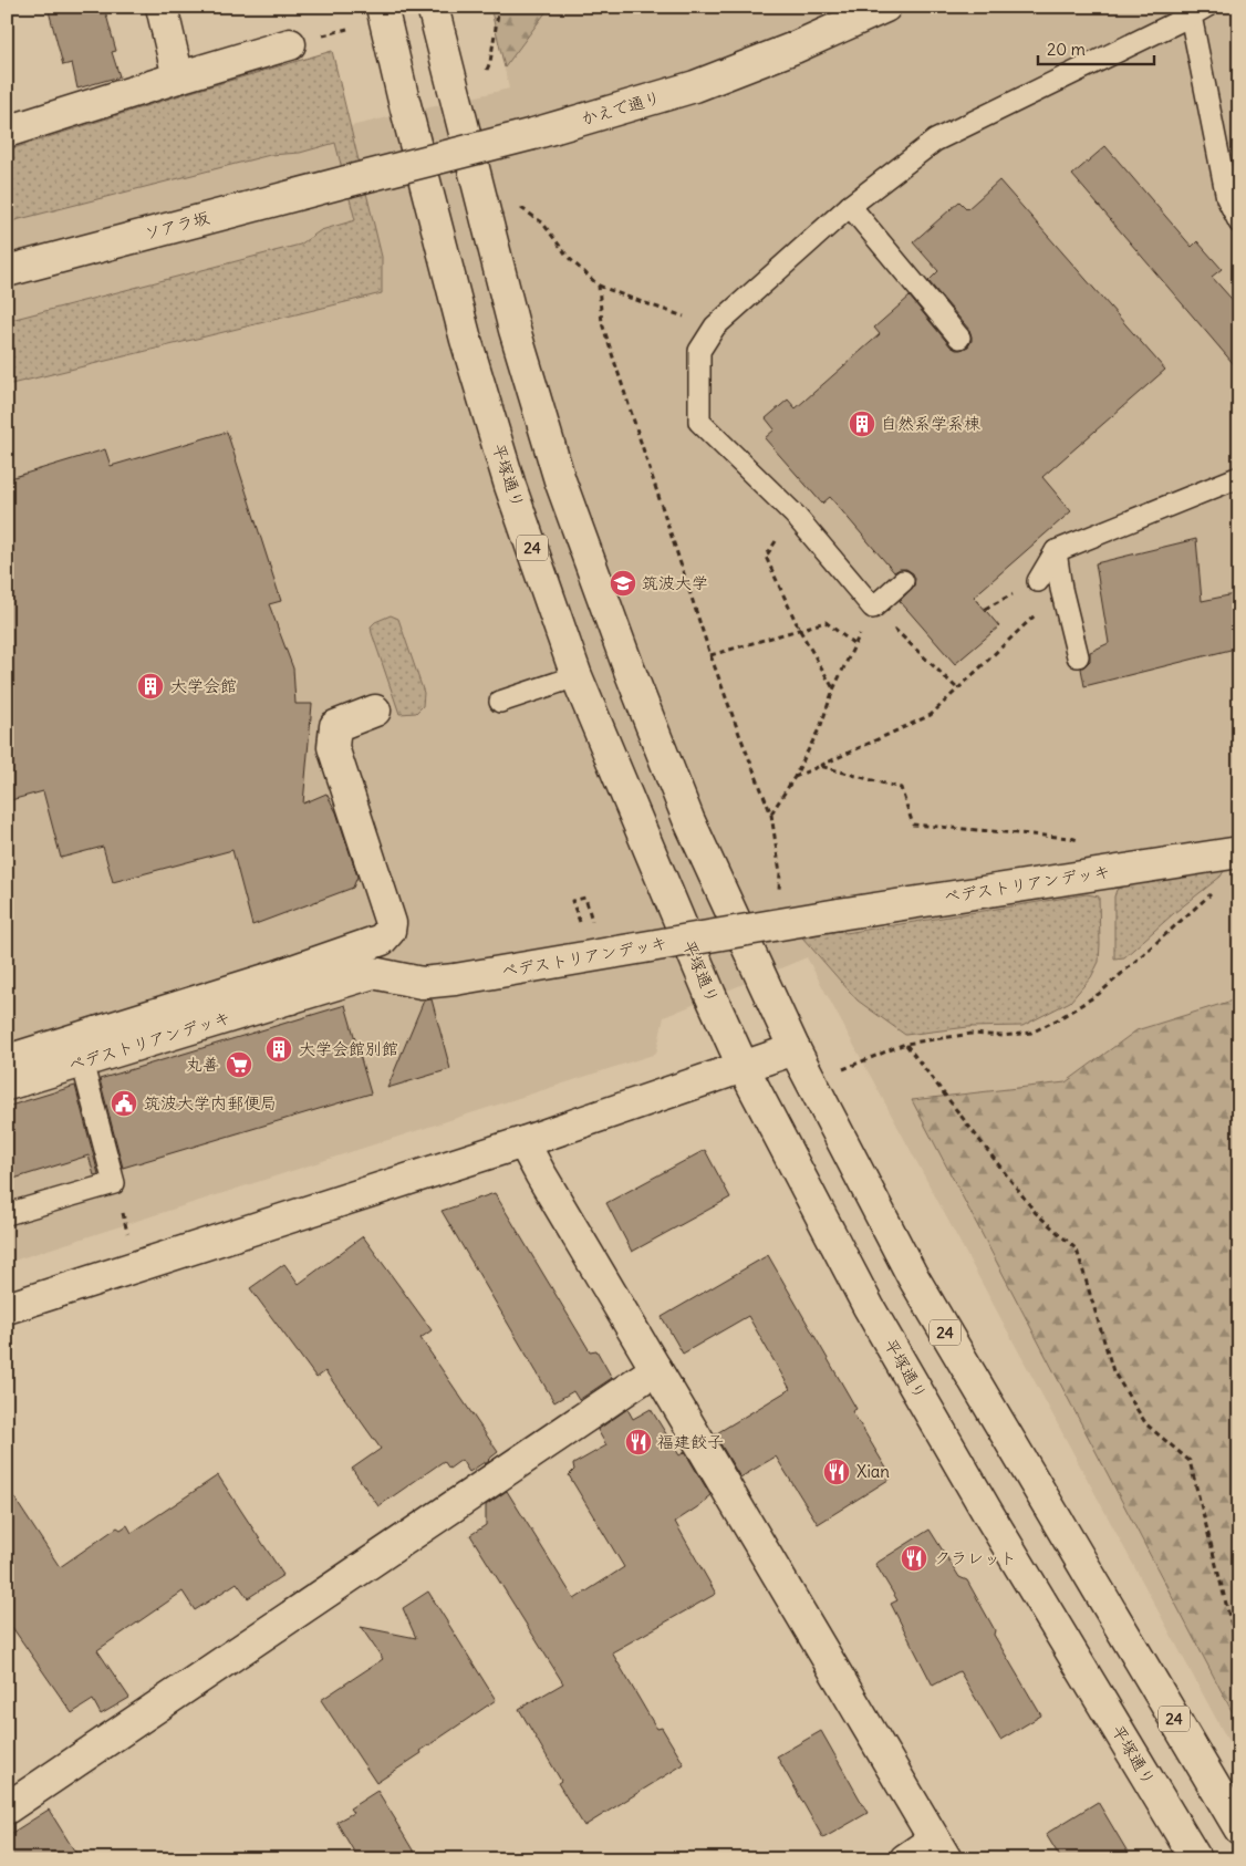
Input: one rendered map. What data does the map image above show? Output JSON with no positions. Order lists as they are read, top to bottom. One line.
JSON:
{"streets":{"street":["かえで通り","ソアラ坂","平塚通り","24","ペデストリアンデッキ"]},"crossings":[["かえで通り","ソアラ坂"]],"places":{"building":["自然系学系棟","大学会館","大学会館別館"],"school or university":["筑波大学"],"supermarket":["丸善"],"public building":["筑波大学内郵便局"],"restaurant":["福建餃子","Xian","クラレット"]},"scale_bar":"20 m"}
